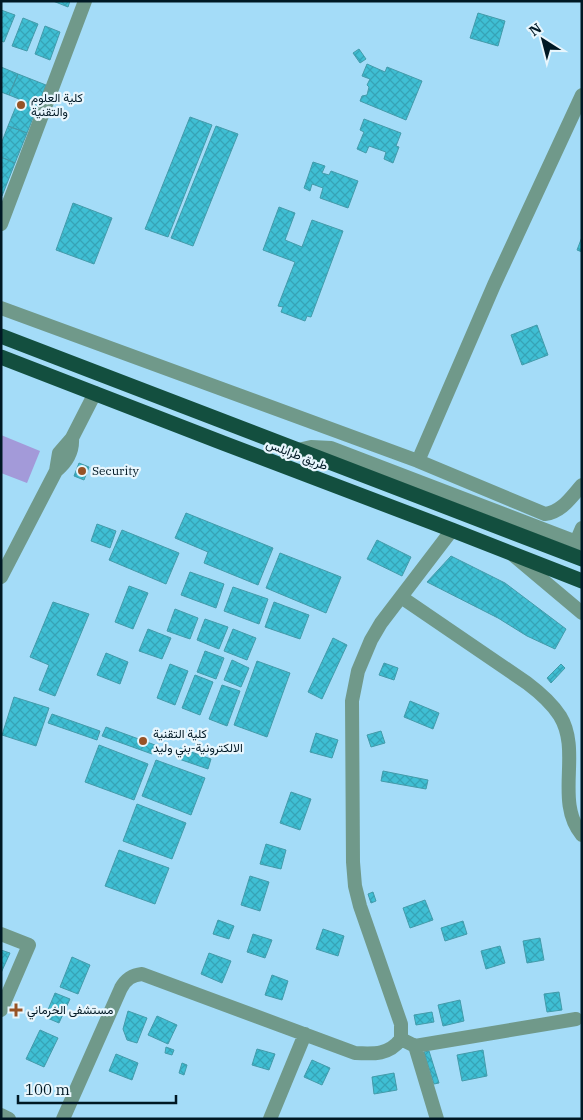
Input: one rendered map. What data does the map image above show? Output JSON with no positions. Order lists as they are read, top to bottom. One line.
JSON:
{"streets":{"highway":["طريق طرابلس"]},"places":{"other":["كلية العلوم والتقنية","Security","كلية التقنية الالكترونية-بني وليد"],"health":["مستشفى الخرماني"]},"scale_bar":"100 m","north":"top left"}
